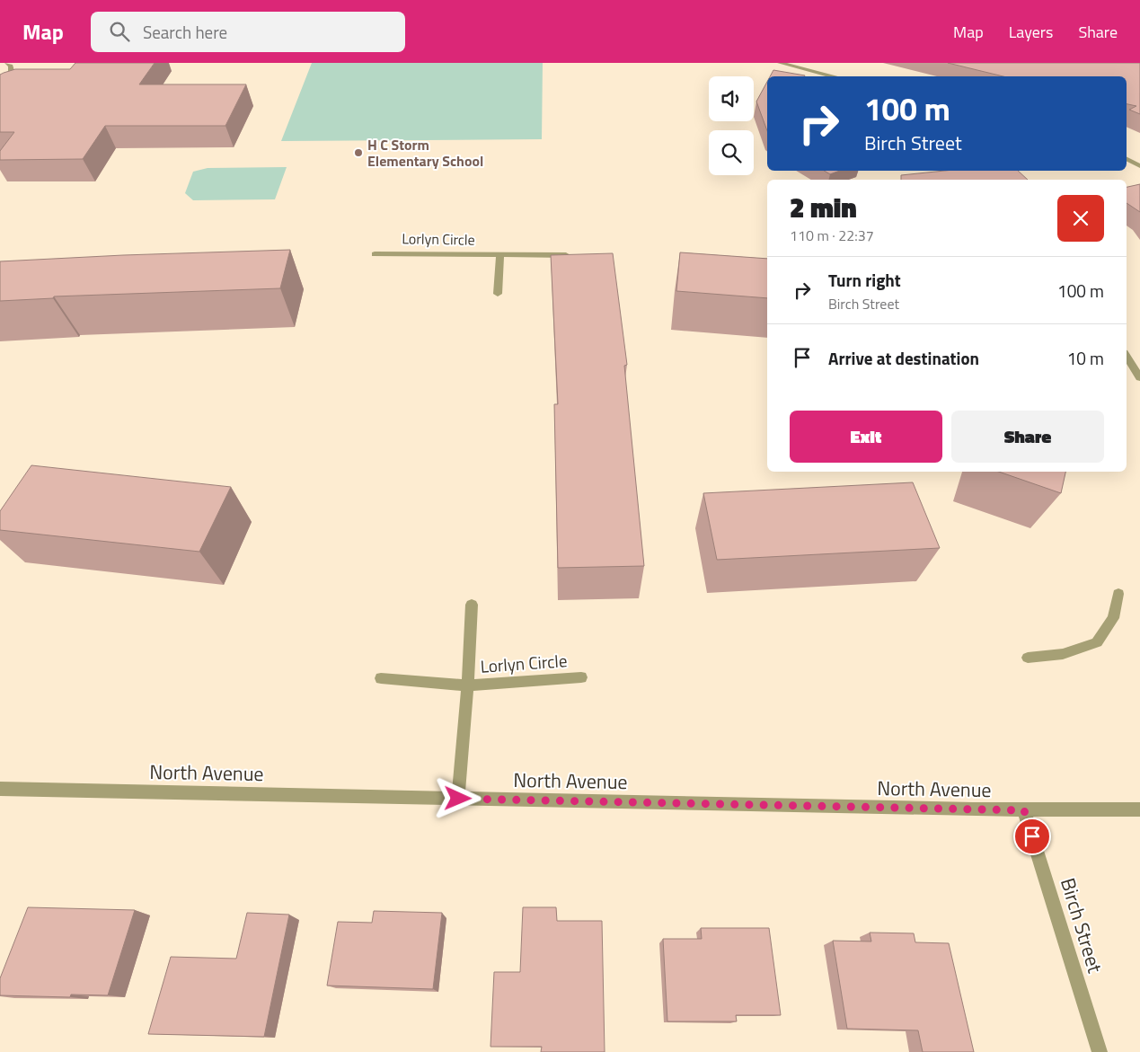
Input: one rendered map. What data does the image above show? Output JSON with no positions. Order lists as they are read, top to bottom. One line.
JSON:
{"streets":{"street":["Lorlyn Circle","North Avenue","Birch Street"]},"crossings":[["Lorlyn Circle","North Avenue"],["North Avenue","Birch Street"]],"places":["H C Storm Elementary School"],"page":{"header":"Map","search":"Search here","nav":["Map","Layers","Share"],"turn":["100 m","Birch Street"],"heading":["2 min","110 m · 22:37"],"list":[{"name":"Turn right","note":"Birch Street","value":"100 m"},{"name":"Arrive at destination","value":"10 m"}],"buttons":["Exit","Share"]}}
